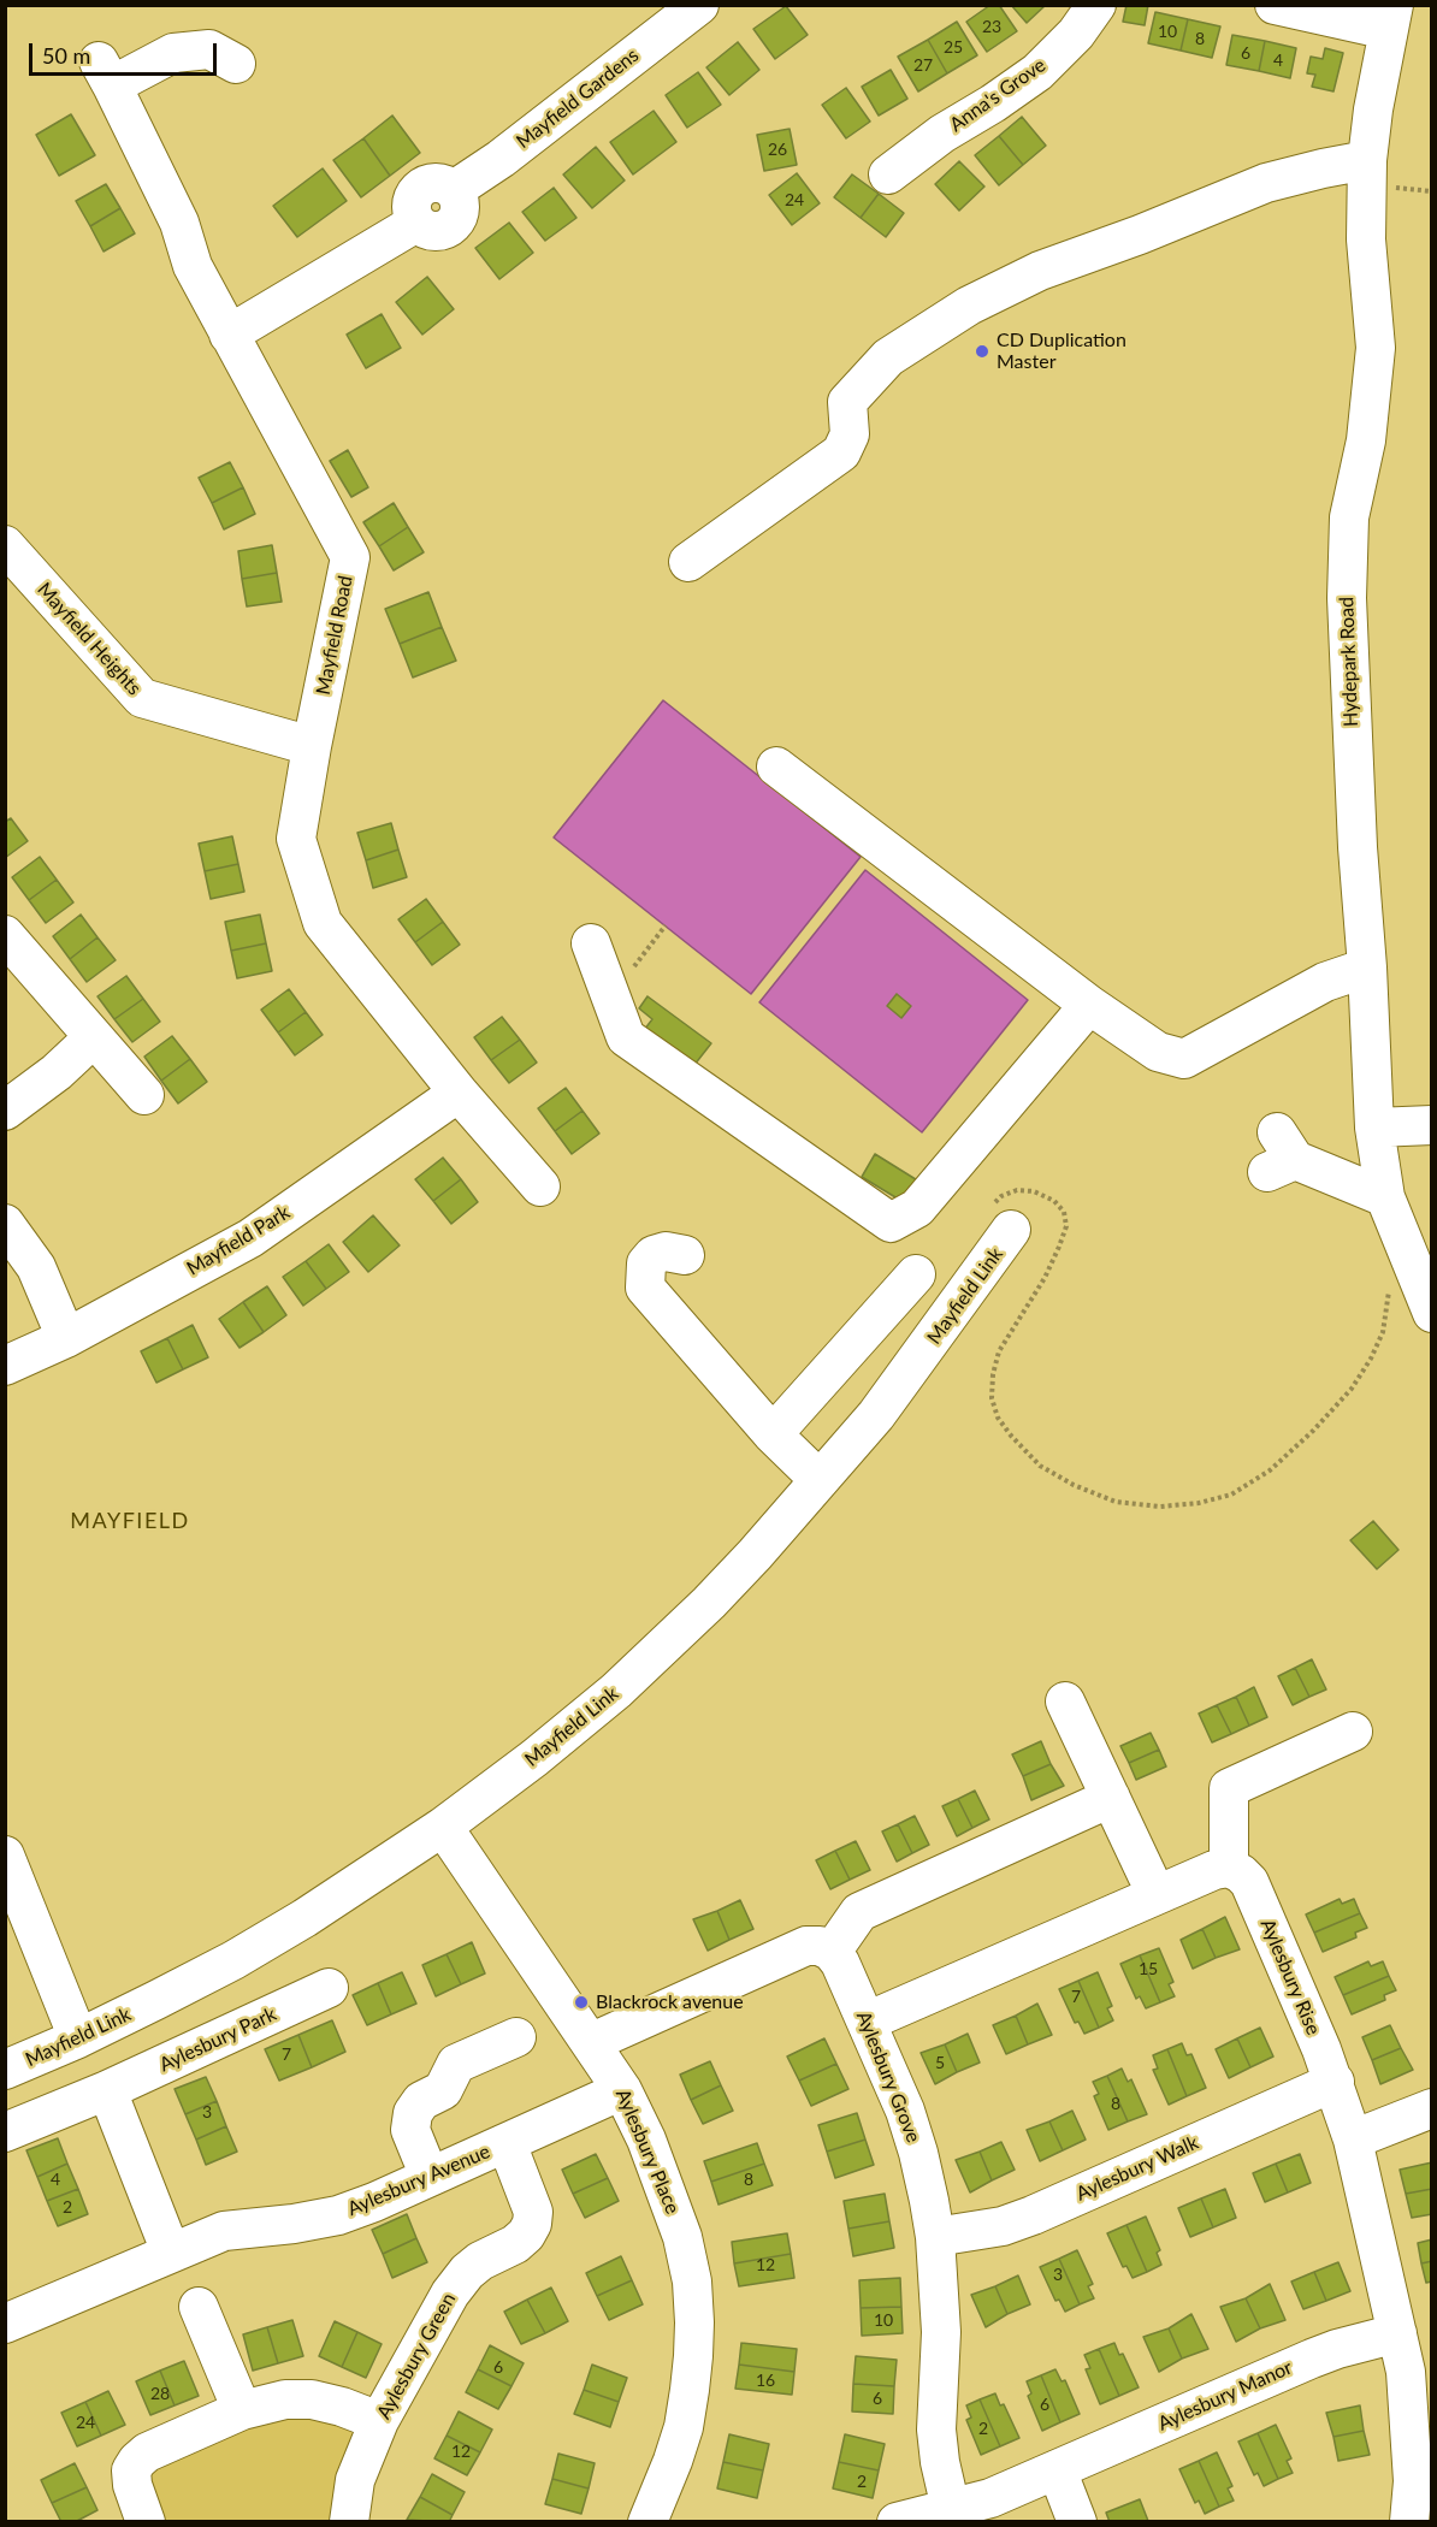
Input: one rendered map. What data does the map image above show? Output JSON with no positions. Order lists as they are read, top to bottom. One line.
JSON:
{"streets":{"street":["Anna's Grove","Mayfield Gardens","Mayfield Road","Mayfield Heights","Hydepark Road","Mayfield Park","Mayfield Link","Aylesbury Rise","Aylesbury Park","Aylesbury Grove","Aylesbury Place","Aylesbury Walk","Aylesbury Avenue","Aylesbury Green","Aylesbury Manor"]},"crossings":[["Mayfield Gardens","Mayfield Road"],["Mayfield Road","Mayfield Heights"],["Mayfield Road","Mayfield Park"],["Mayfield Link","Aylesbury Place"],["Aylesbury Rise","Aylesbury Walk"],["Aylesbury Rise","Aylesbury Manor"],["Aylesbury Grove","Aylesbury Walk"],["Aylesbury Grove","Aylesbury Manor"],["Aylesbury Place","Aylesbury Avenue"],["Aylesbury Avenue","Aylesbury Green"]],"districts":["MAYFIELD"],"places":["CD Duplication Master","Blackrock avenue"],"house_numbers":["23","10","8","25","6","4","27","26","24","15","7","7","5","8","3","4","8","2","12","3","10","6","16","28","6","6","24","2","12","2"],"scale_bar":"50 m"}
